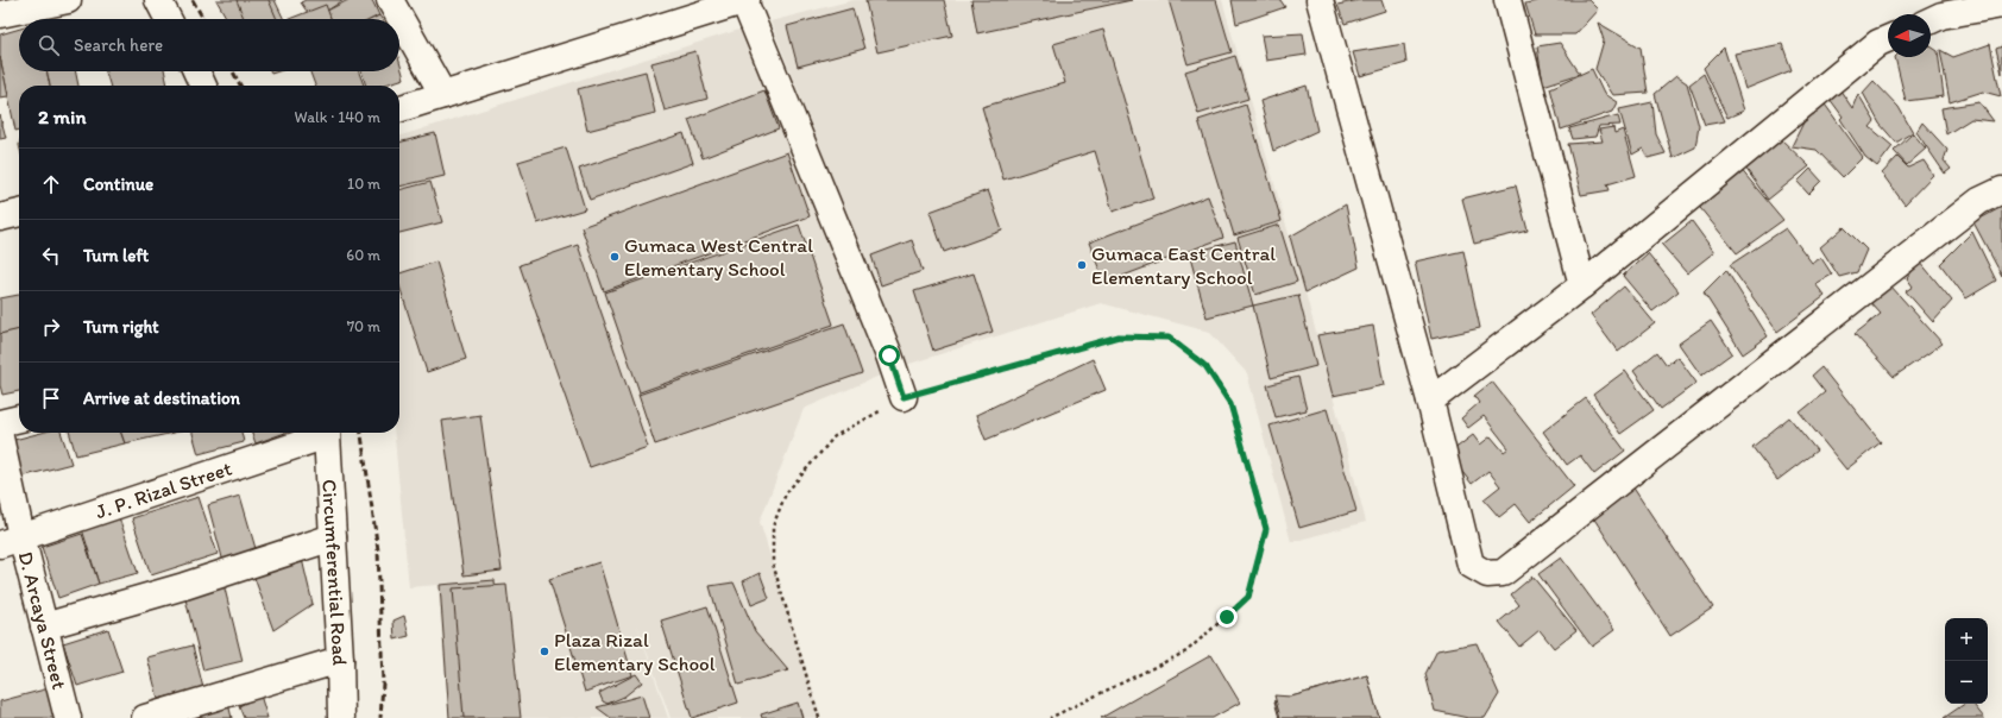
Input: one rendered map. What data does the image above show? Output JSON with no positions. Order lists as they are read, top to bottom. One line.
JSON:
{"streets":{"street":["J. P. Rizal Street","Circumferential Road","D. Arcaya Street"]},"crossings":[["J. P. Rizal Street","D. Arcaya Street"]],"places":["Gumaca West Central Elementary School","Gumaca East Central Elementary School","Plaza Rizal Elementary School"],"north":"left","page":{"search":"Search here","heading":["2 min","Walk · 140 m"],"list":[["Continue","10 m"],["Turn left","60 m"],["Turn right","70 m"],"Arrive at destination"],"map_buttons":["+","−"]}}
